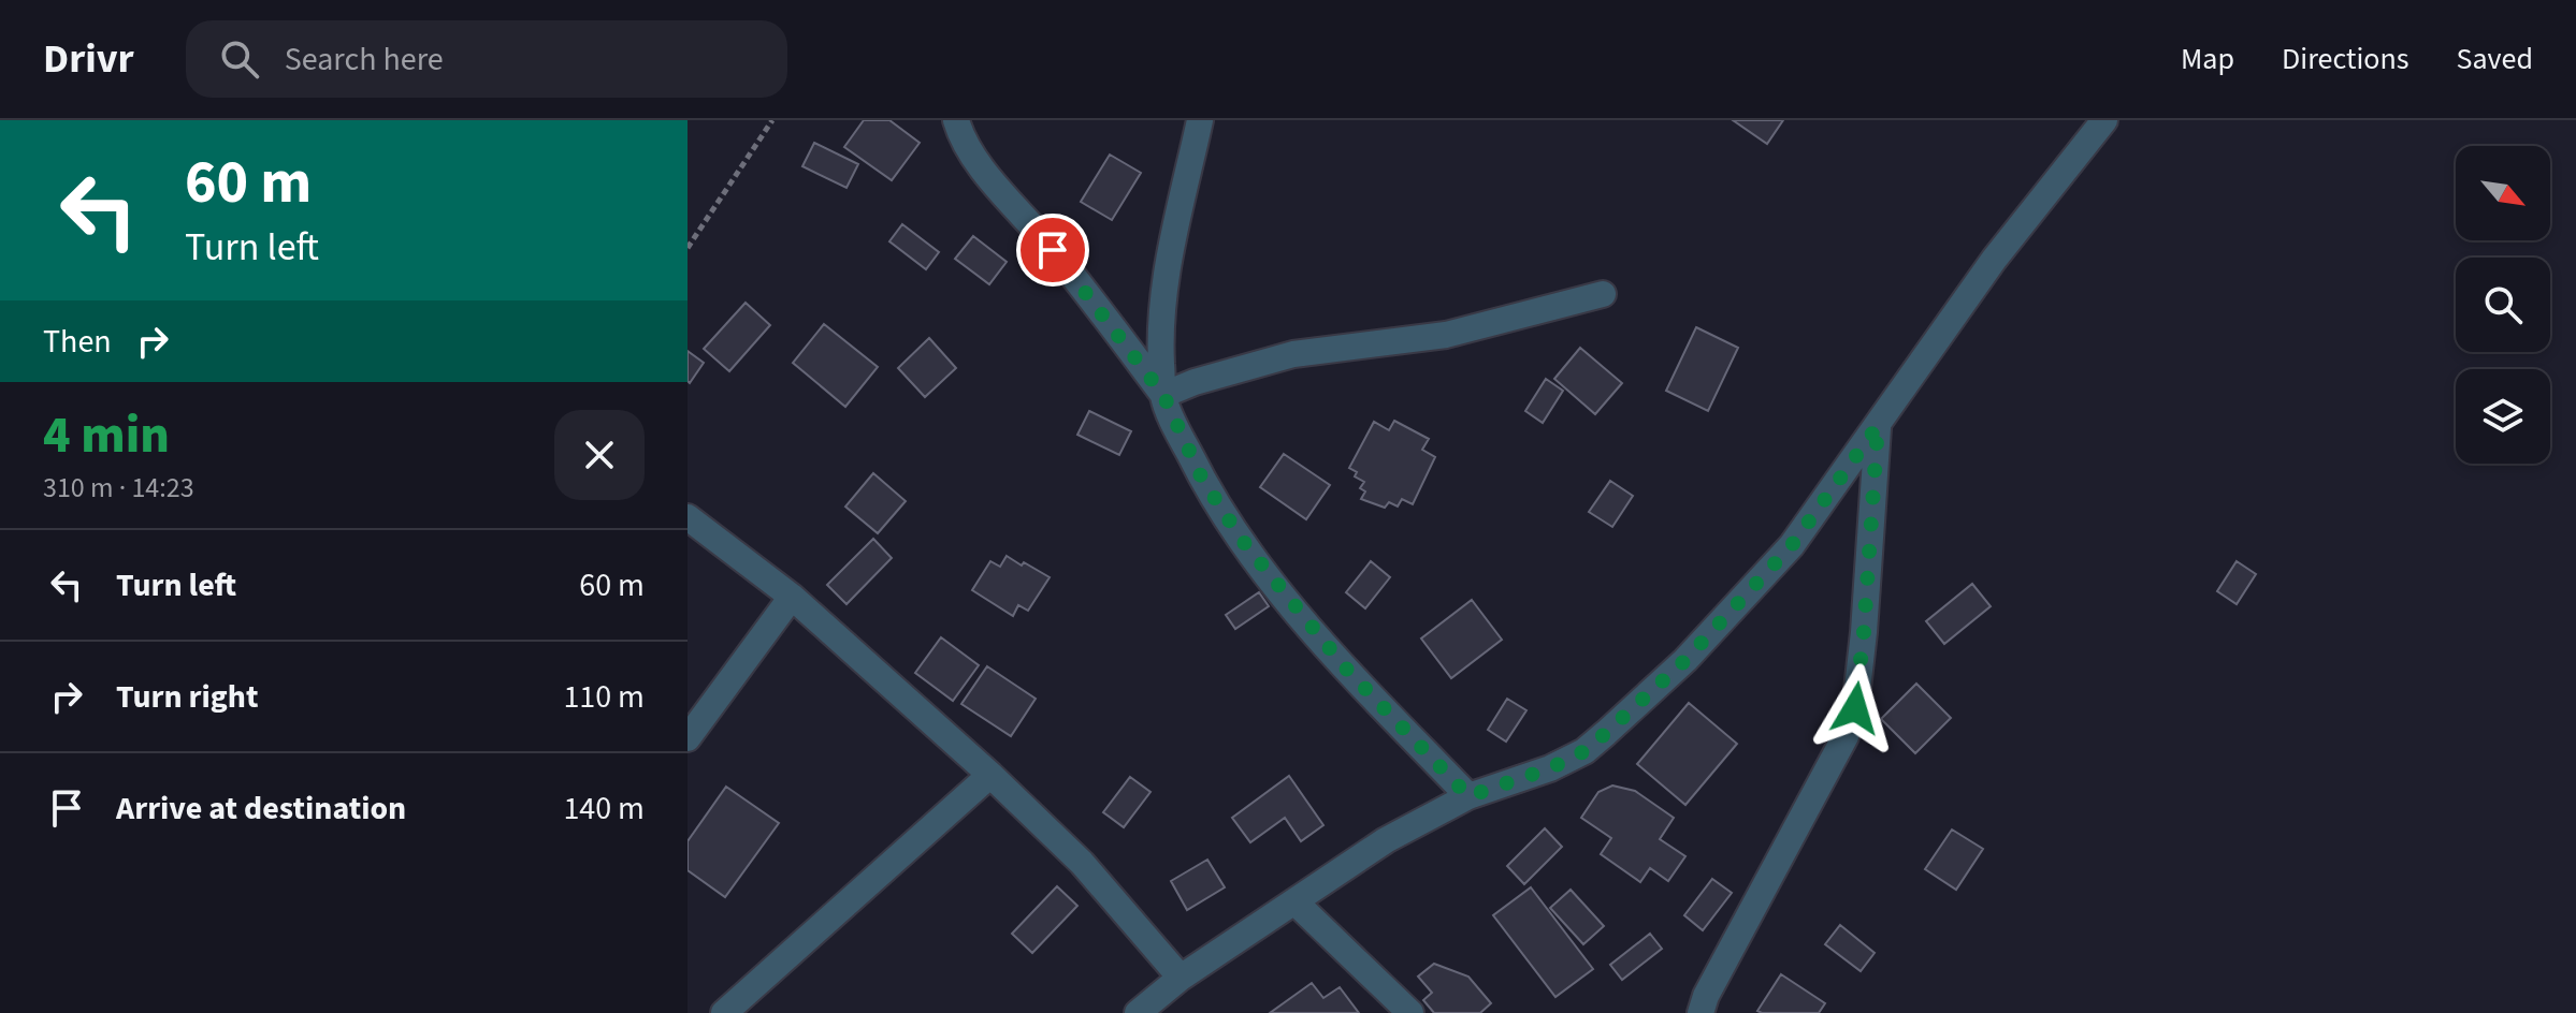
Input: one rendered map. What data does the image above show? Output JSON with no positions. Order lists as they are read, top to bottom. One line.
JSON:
{"north":"bottom right","page":{"header":"Drivr","search":"Search here","nav":["Map","Directions","Saved"],"turn":["60 m","Turn left"],"then":"Then","heading":["4 min","310 m · 14:23"],"list":[{"name":"Turn left","value":"60 m"},{"name":"Turn right","value":"110 m"},{"name":"Arrive at destination","value":"140 m"}]}}
